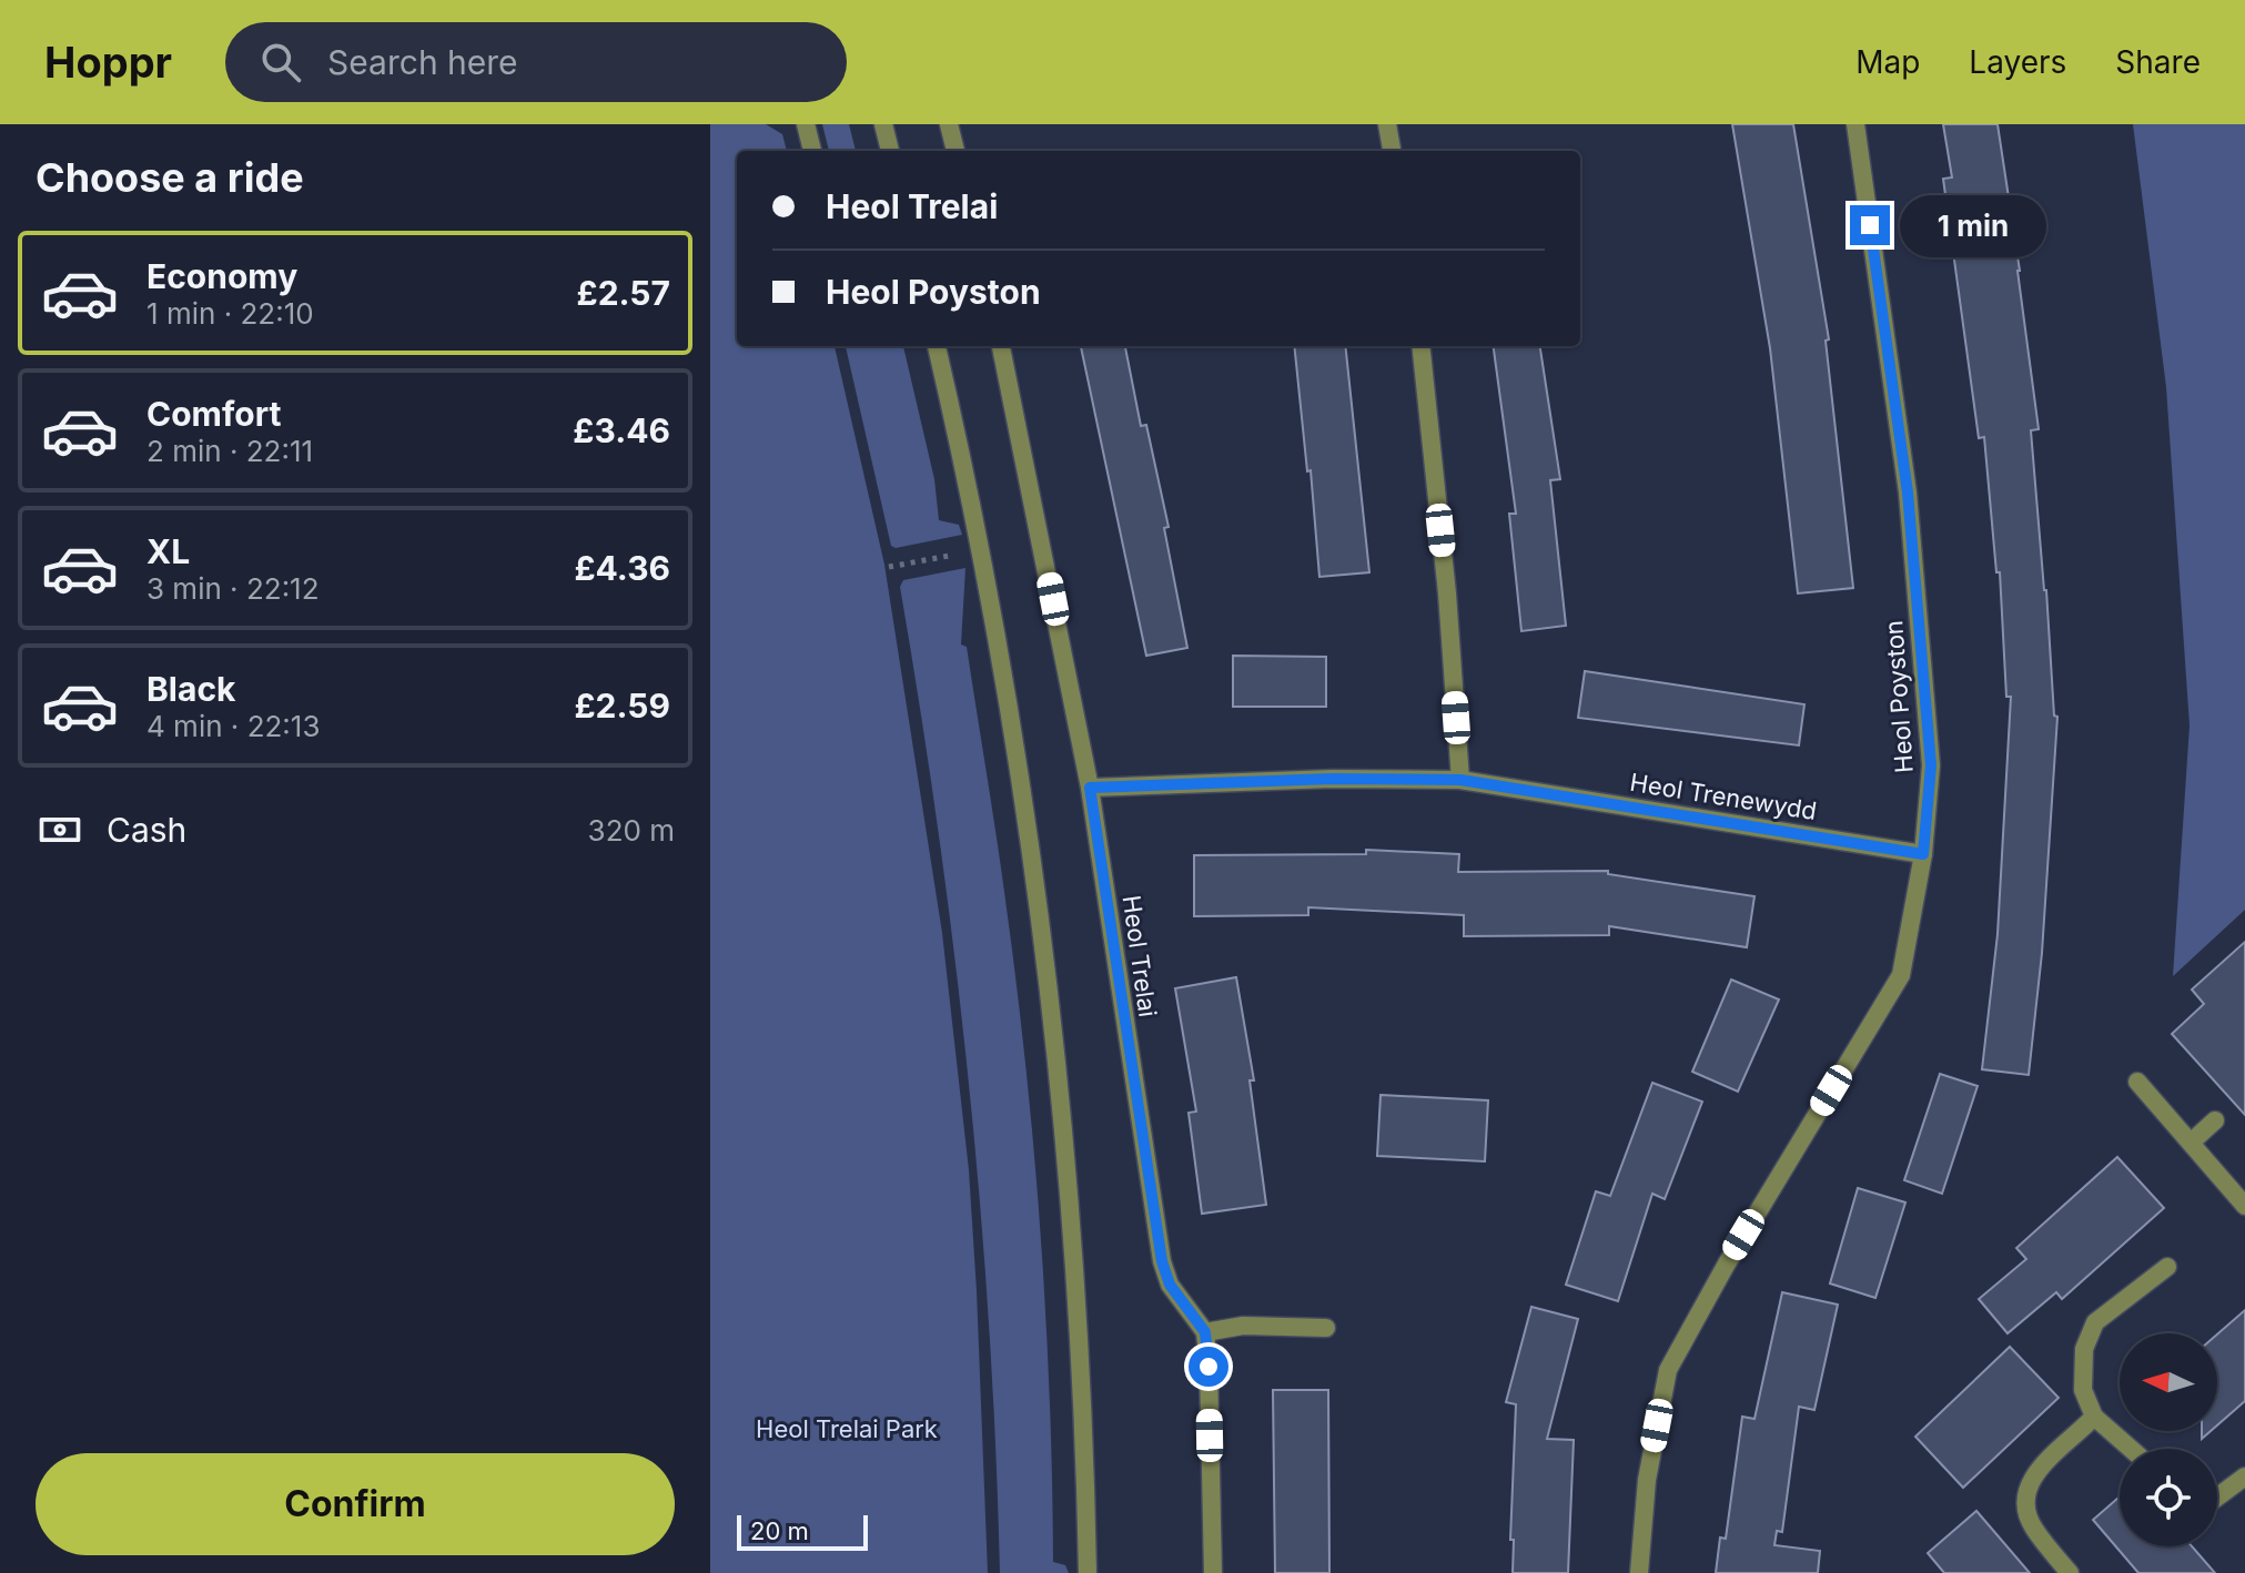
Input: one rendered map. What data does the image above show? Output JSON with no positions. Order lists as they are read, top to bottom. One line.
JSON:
{"streets":{"street":["Heol Poyston","Heol Trenewydd","Heol Trelai"]},"crossings":[["Heol Poyston","Heol Trenewydd"],["Heol Trenewydd","Heol Trelai"]],"parks":["Heol Trelai Park"],"scale_bar":"20 m","north":"left","page":{"header":"Hoppr","search":"Search here","nav":["Map","Layers","Share"],"heading":"Choose a ride","banner":["Heol Trelai","Heol Poyston"],"bubble":"1 min","list":[{"name":"Economy","note":"1 min · 22:10","value":"£2.57"},{"name":"Comfort","note":"2 min · 22:11","value":"£3.46"},{"name":"XL","note":"3 min · 22:12","value":"£4.36"},{"name":"Black","note":"4 min · 22:13","value":"£2.59"}],"pay":["Cash","320 m"],"buttons":"Confirm","scale":"20 m"}}
